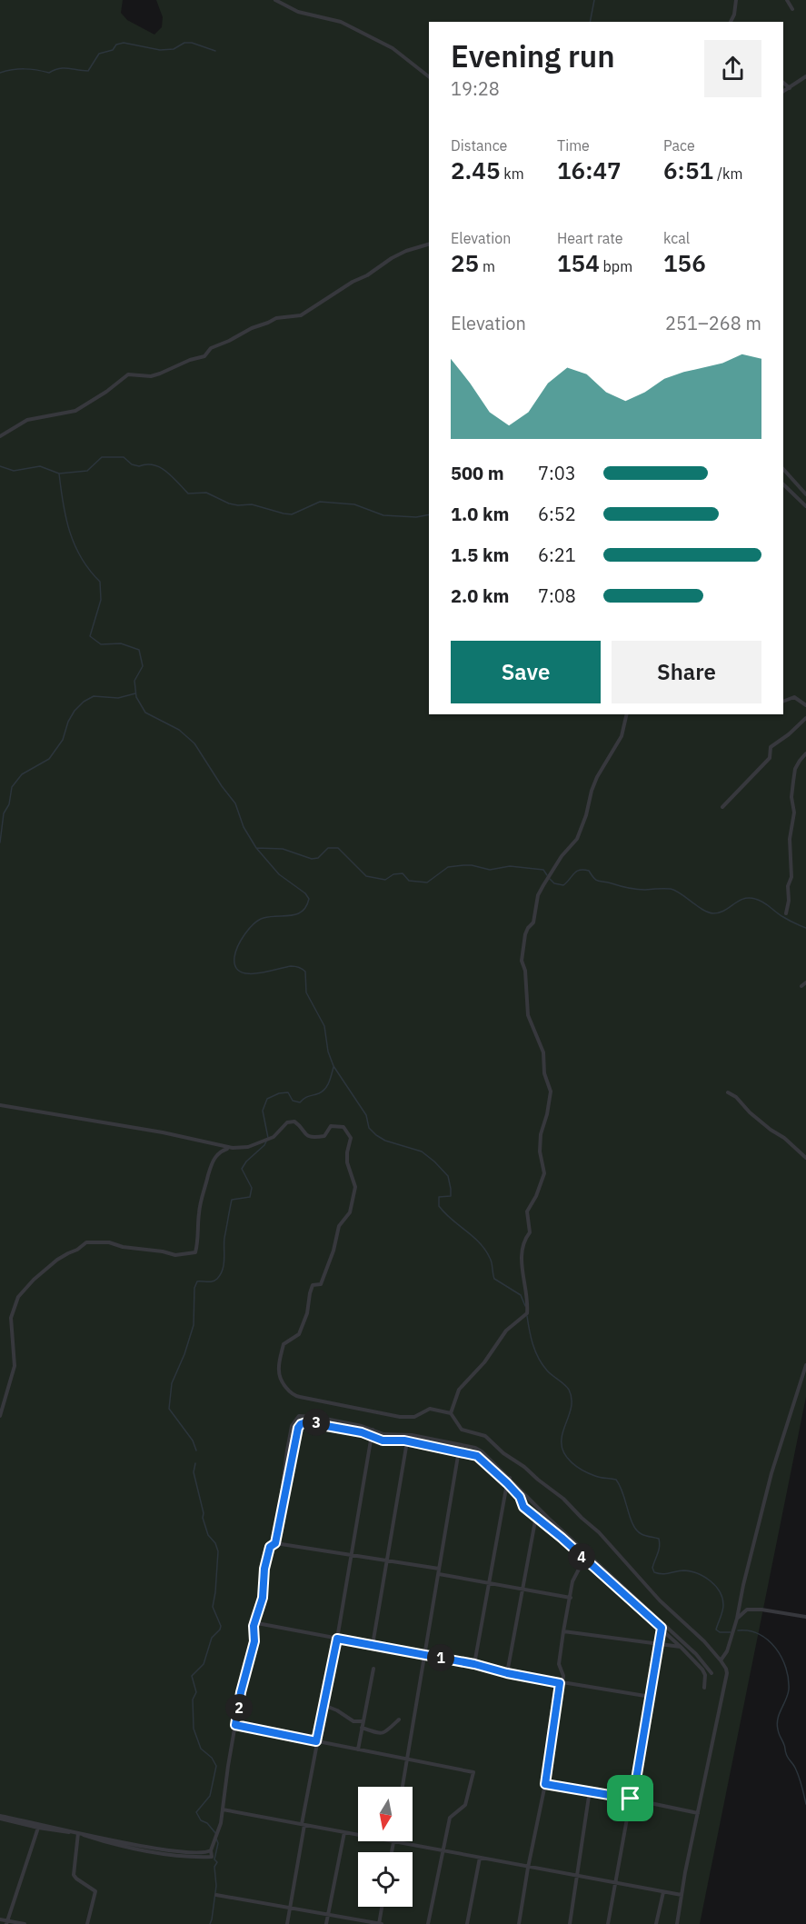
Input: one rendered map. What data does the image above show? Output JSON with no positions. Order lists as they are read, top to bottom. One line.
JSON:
{"north":"bottom","page":{"heading":["Evening run","19:28"],"stats":[["Distance","2.45 km"],["Time","16:47"],["Pace","6:51 /km"],["Elevation","25 m"],["Heart rate","154 bpm"],["kcal","156"]],"chart":["Elevation","251–268 m"],"list":[{"name":"500 m","note":"7:03"},{"name":"1.0 km","note":"6:52"},{"name":"1.5 km","note":"6:21"},{"name":"2.0 km","note":"7:08"}],"buttons":["Save","Share"],"pins":["3","4","1","2"]}}
